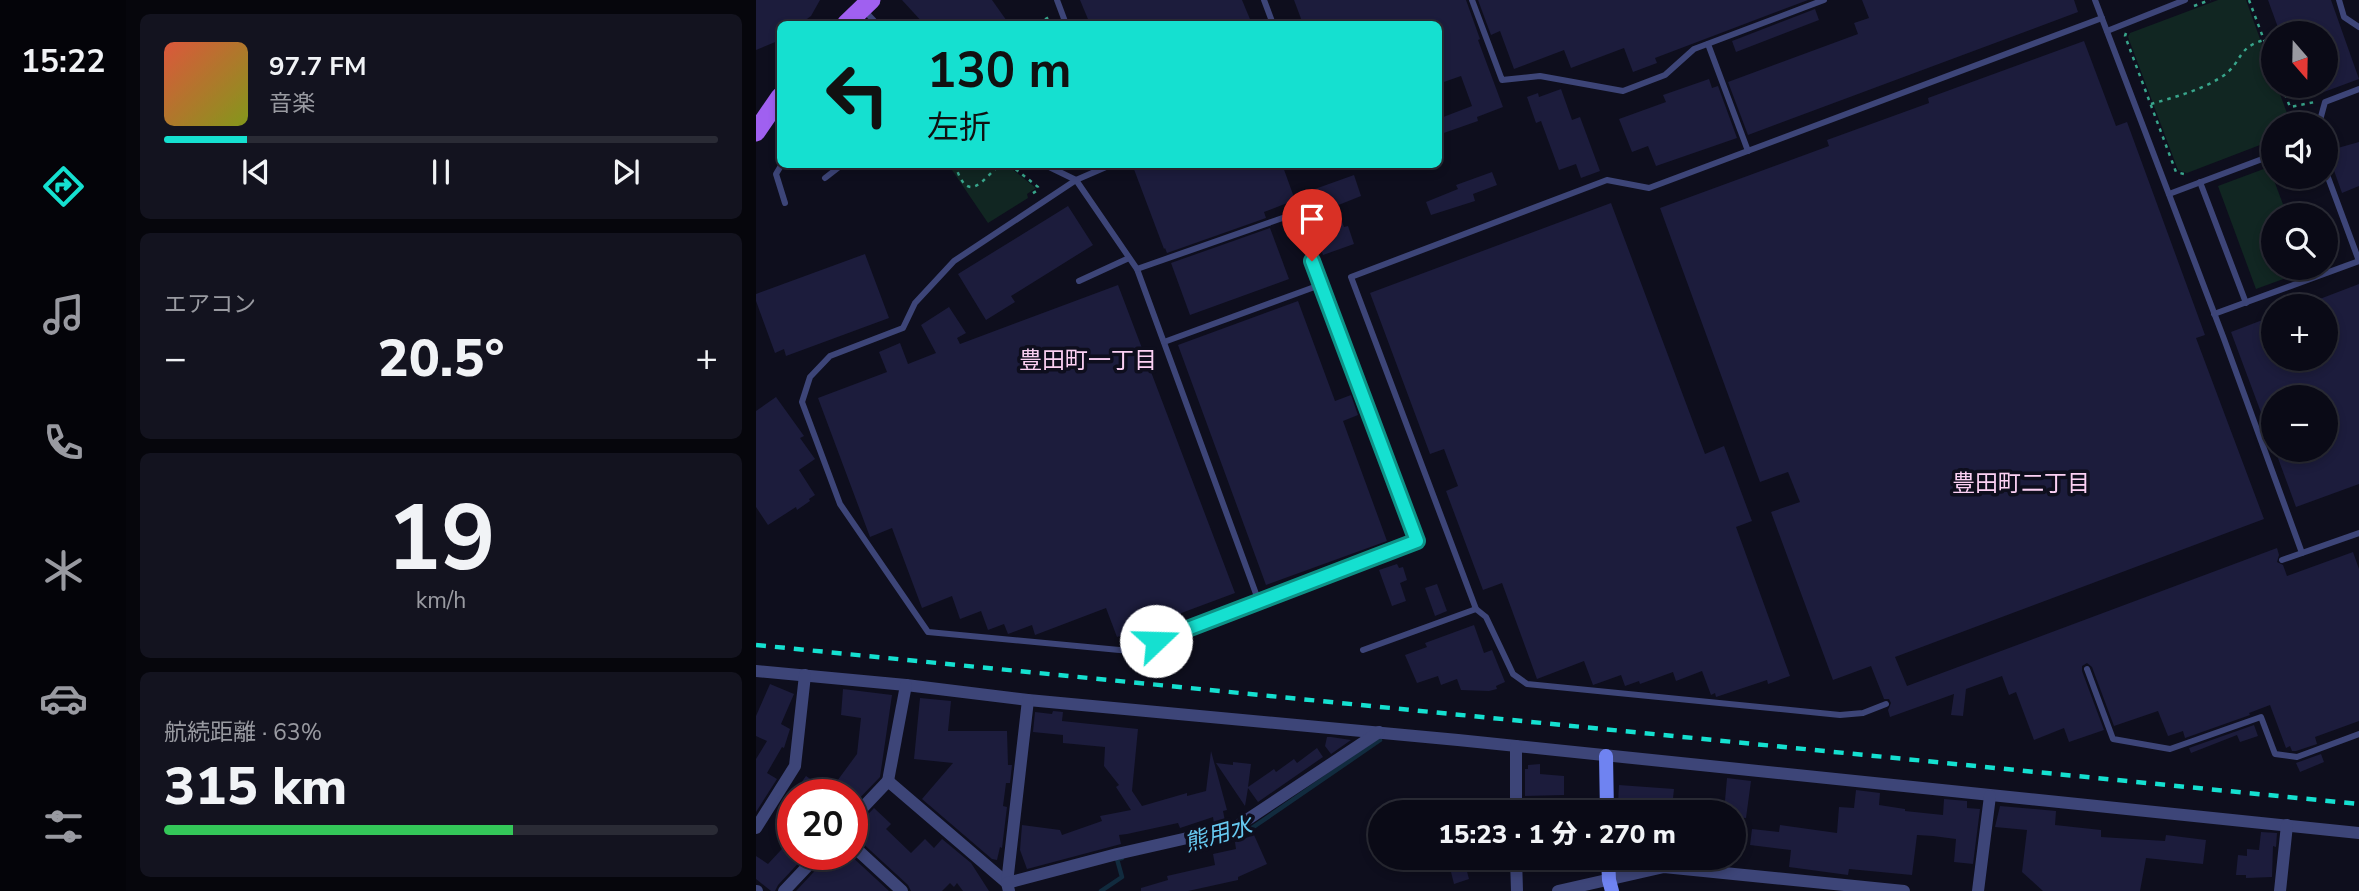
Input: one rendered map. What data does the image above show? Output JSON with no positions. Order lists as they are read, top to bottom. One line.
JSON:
{"districts":["豊田町一丁目","豊田町二丁目"],"water":["熊用水"],"north":"bottom","page":{"tabs":"15:22","map_buttons":["+","−"],"turn":["130 m","左折"],"song":["97.7 FM","音楽"],"tile":["エアコン",["19","km/h"],["航続距離 · 63%","315 km"]],"heat":["−","20.5°","+"],"limit":"20","trip":"15:23 · 1 分 · 270 m"}}
